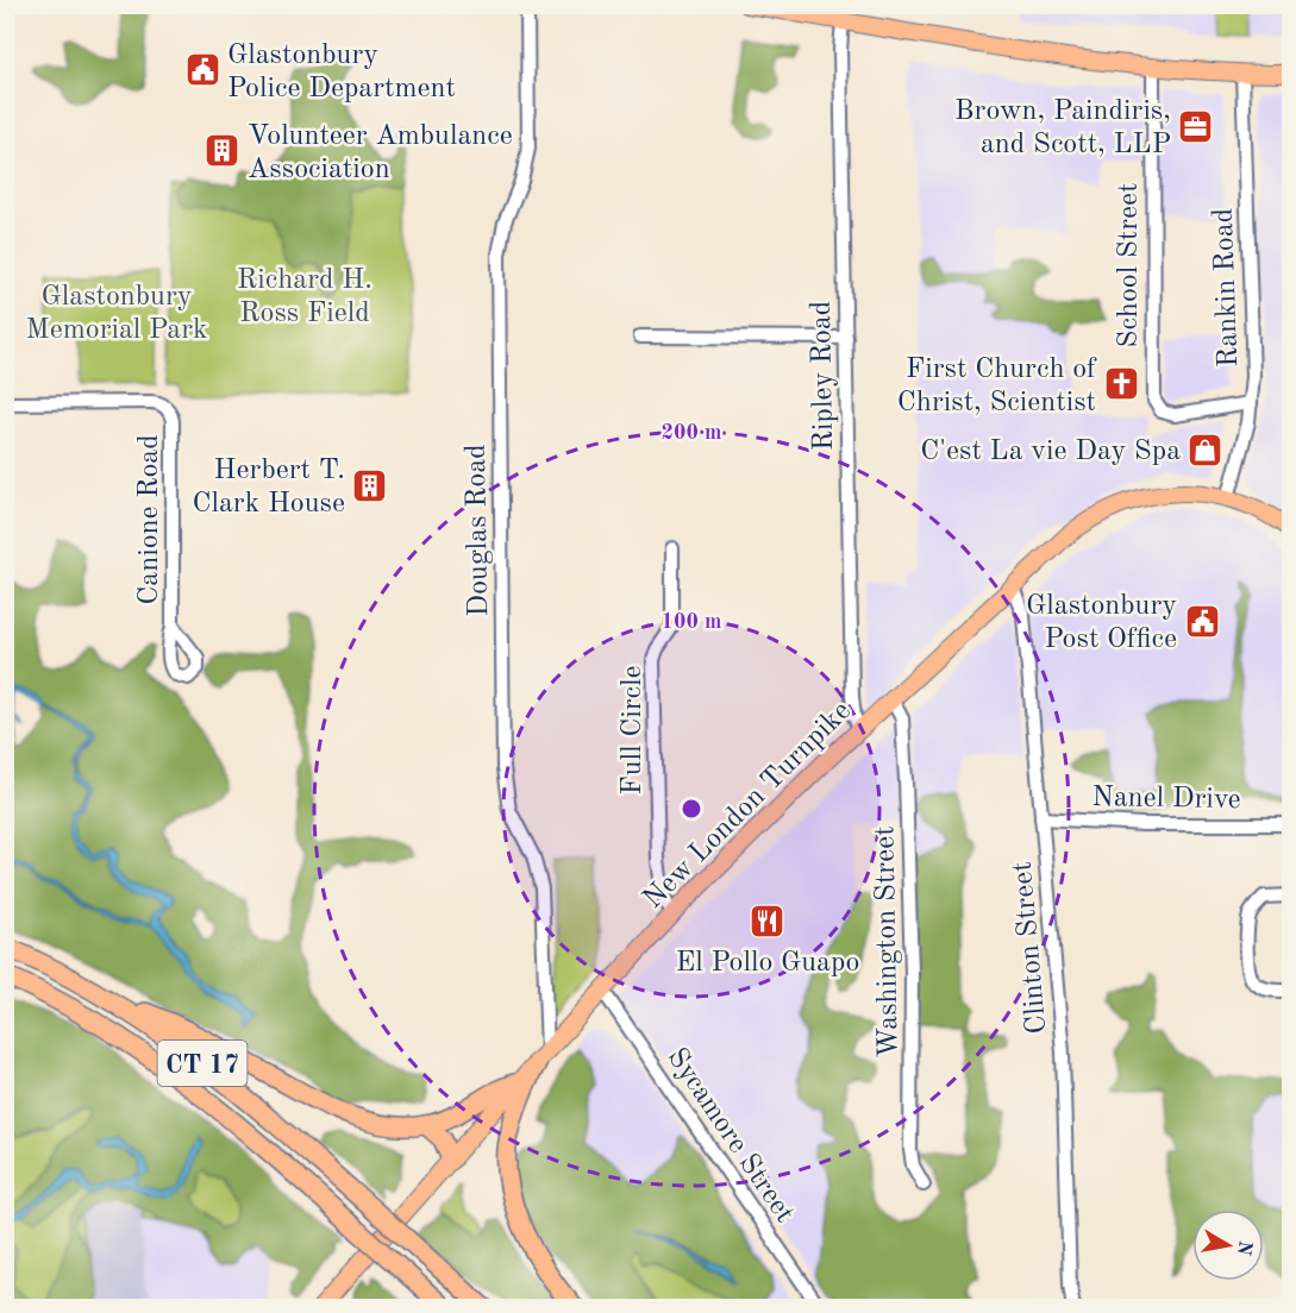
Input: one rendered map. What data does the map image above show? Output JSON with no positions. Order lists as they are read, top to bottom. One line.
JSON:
{"streets":{"highway":["CT 17"],"main road":["New London Turnpike"],"street":["School Street","Rankin Road","Ripley Road","Canione Road","Douglas Road","Full Circle","Nanel Drive","Washington Street","Clinton Street","Sycamore Street"]},"crossings":[["School Street","Rankin Road"],["Rankin Road","New London Turnpike"],["Ripley Road","New London Turnpike"],["Douglas Road","New London Turnpike"],["Full Circle","New London Turnpike"],["Nanel Drive","Clinton Street"],["New London Turnpike","Washington Street"],["New London Turnpike","Clinton Street"],["New London Turnpike","Sycamore Street"]],"parks":["Richard H. Ross Field","Glastonbury Memorial Park"],"places":{"public building":["Glastonbury Police Department","Glastonbury Post Office"],"office":["Brown, Paindiris, and Scott, LLP"],"building":["Volunteer Ambulance Association","Herbert T. Clark House"],"church":["First Church of Christ, Scientist"],"shop":["C'est La vie Day Spa"],"restaurant":["El Pollo Guapo"]},"north":"right","rings":["200 m","100 m"]}
